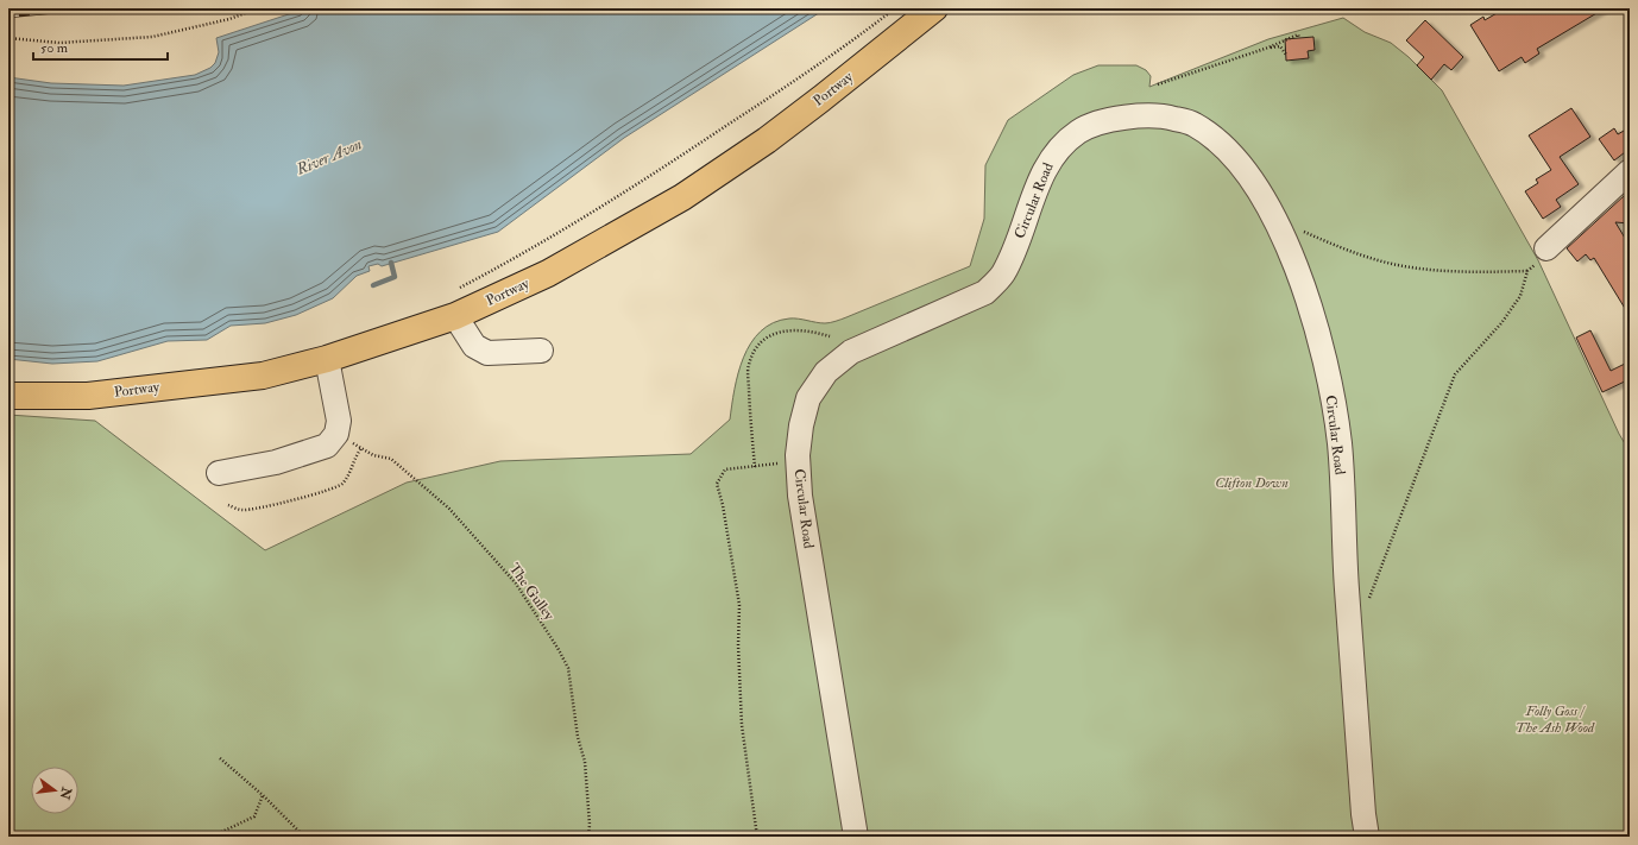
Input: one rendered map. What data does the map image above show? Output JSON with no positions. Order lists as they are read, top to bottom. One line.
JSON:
{"streets":{"highway":["Portway"],"street":["Circular Road"],"path":["The Gulley"]},"water":["River Avon"],"parks":["Clifton Down","Folly Goss / The Ash Wood"],"scale_bar":"50 m","north":"right"}
